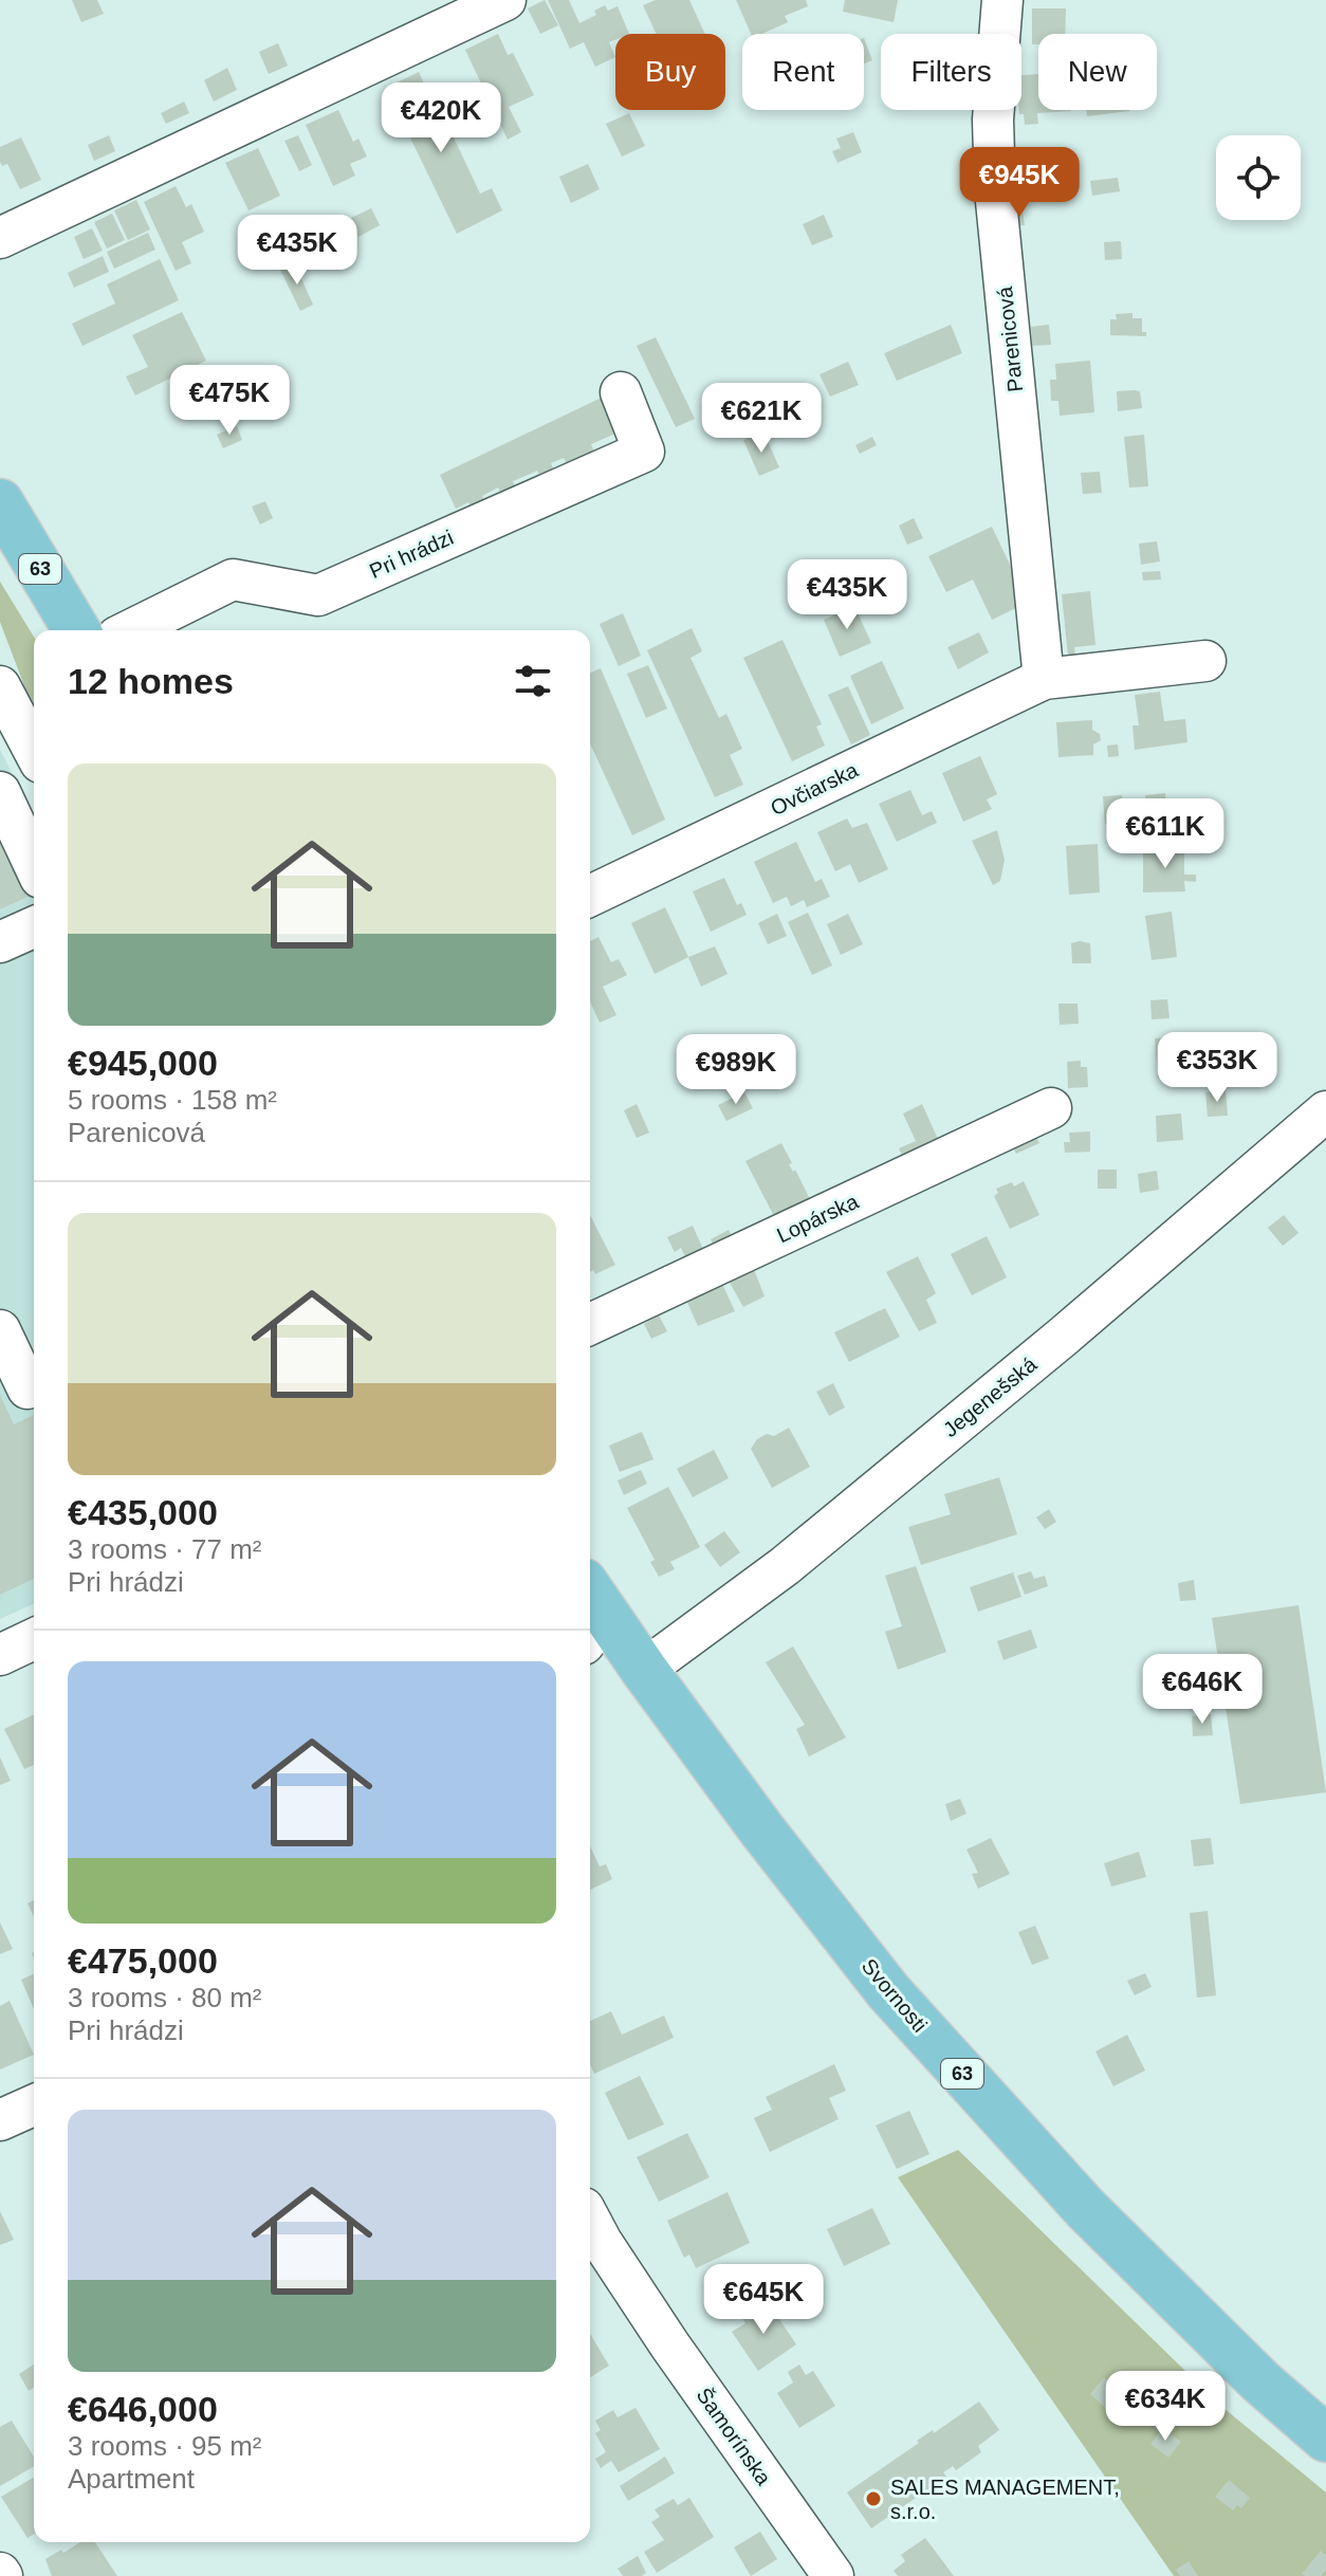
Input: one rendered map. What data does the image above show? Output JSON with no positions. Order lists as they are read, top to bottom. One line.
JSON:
{"streets":{"main road":["63","Svornosti"],"street":["Parenicová","Pri hrádzi","Ovčiarska","Lopárska","Jegenešská","Šamorínska"]},"crossings":[["Parenicová","Ovčiarska"],["Jegenešská","Svornosti"]],"places":["SALES MANAGEMENT, s.r.o."],"page":{"chip":["Buy","Rent","Filters","New"],"price":["€420K","€945K","€435K","€475K","€621K","€435K","€611K","€353K","€989K","€646K","€645K","€634K"],"heading":"12 homes","list":[{"name":"€945,000","note":"5 rooms · 158 m² · Parenicová"},{"name":"€435,000","note":"3 rooms · 77 m² · Pri hrádzi"},{"name":"€475,000","note":"3 rooms · 80 m² · Pri hrádzi"},{"name":"€646,000","note":"3 rooms · 95 m² · Apartment"}]}}
